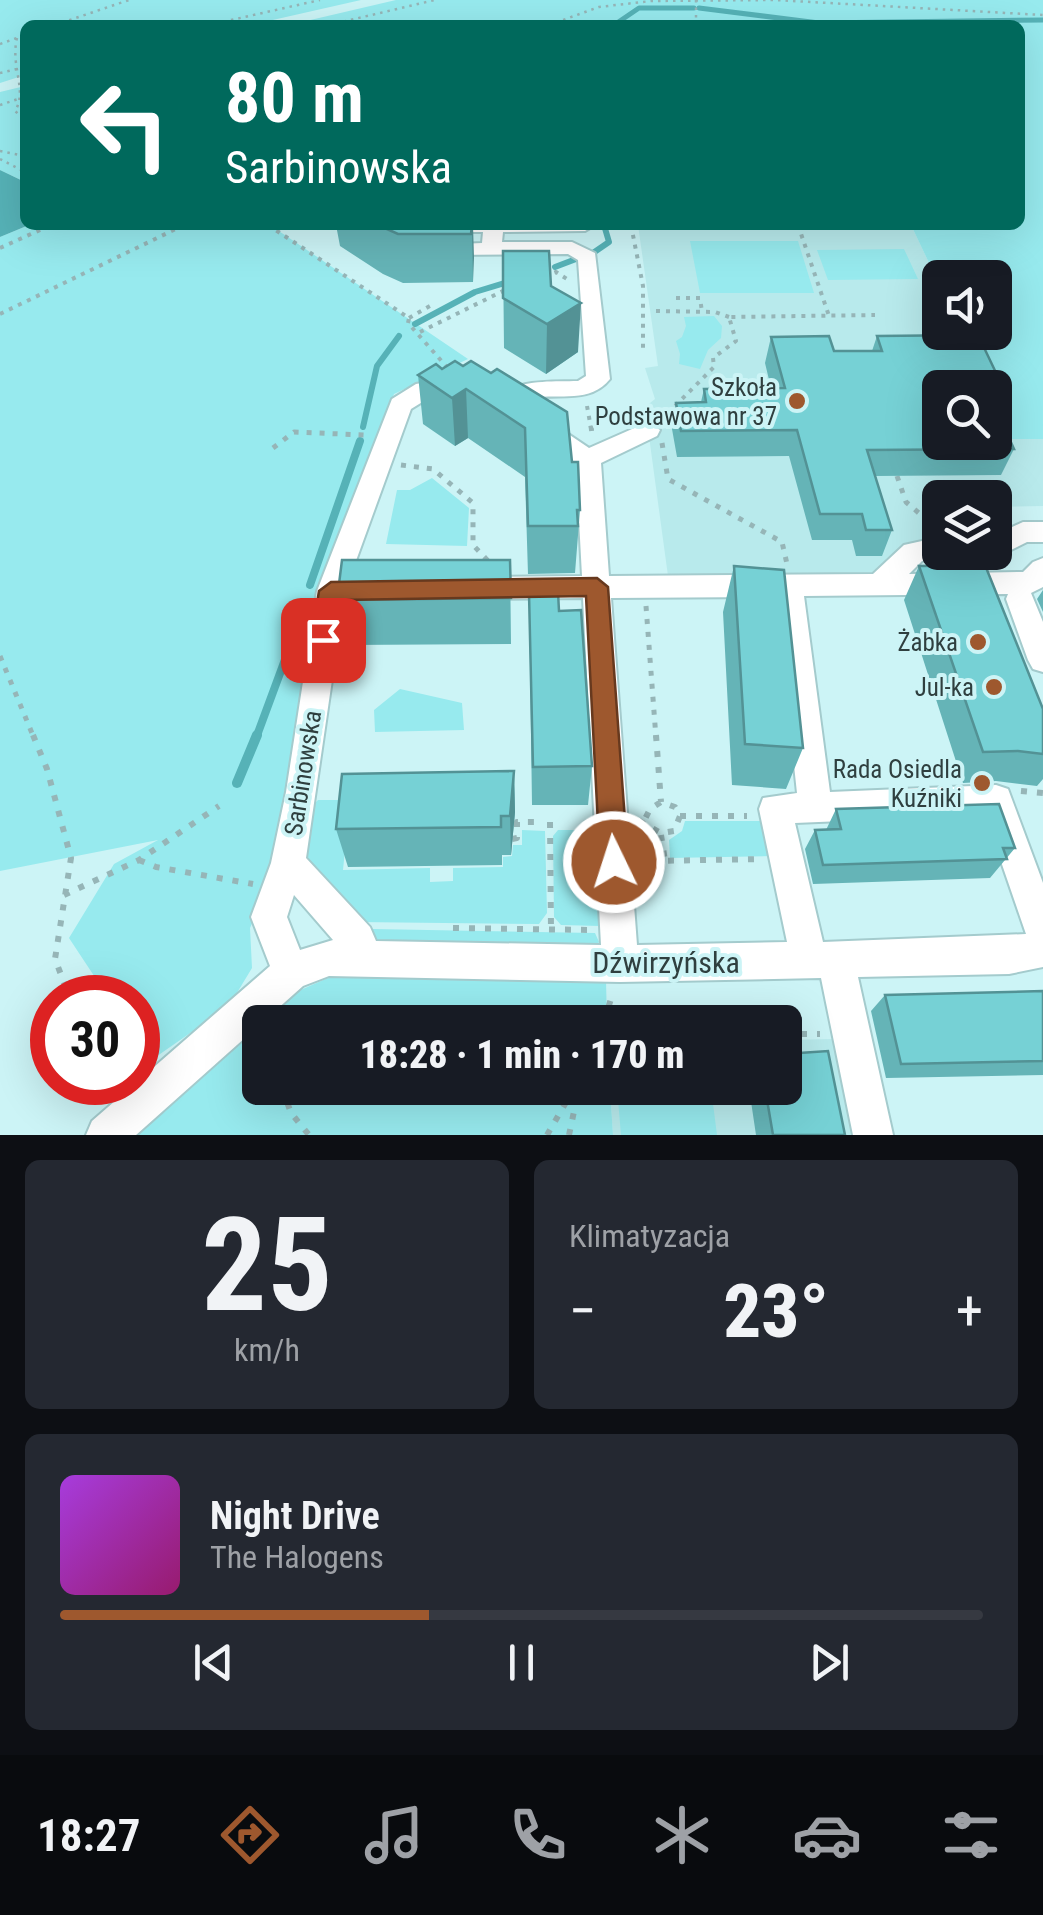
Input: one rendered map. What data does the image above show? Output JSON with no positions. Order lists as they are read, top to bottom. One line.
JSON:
{"streets":{"street":["Sarbinowska","Dźwirzyńska"]},"crossings":[["Sarbinowska","Dźwirzyńska"]],"places":["Szkoła Podstawowa nr 37","Żabka","Jul-ka","Rada Osiedla Kuźniki"],"page":{"turn":["80 m","Sarbinowska"],"limit":"30","trip":"18:28 · 1 min · 170 m","tile":[["25","km/h"],"Klimatyzacja"],"heat":["−","23°","+"],"song":["Night Drive","The Halogens"],"tabs":"18:27"}}
